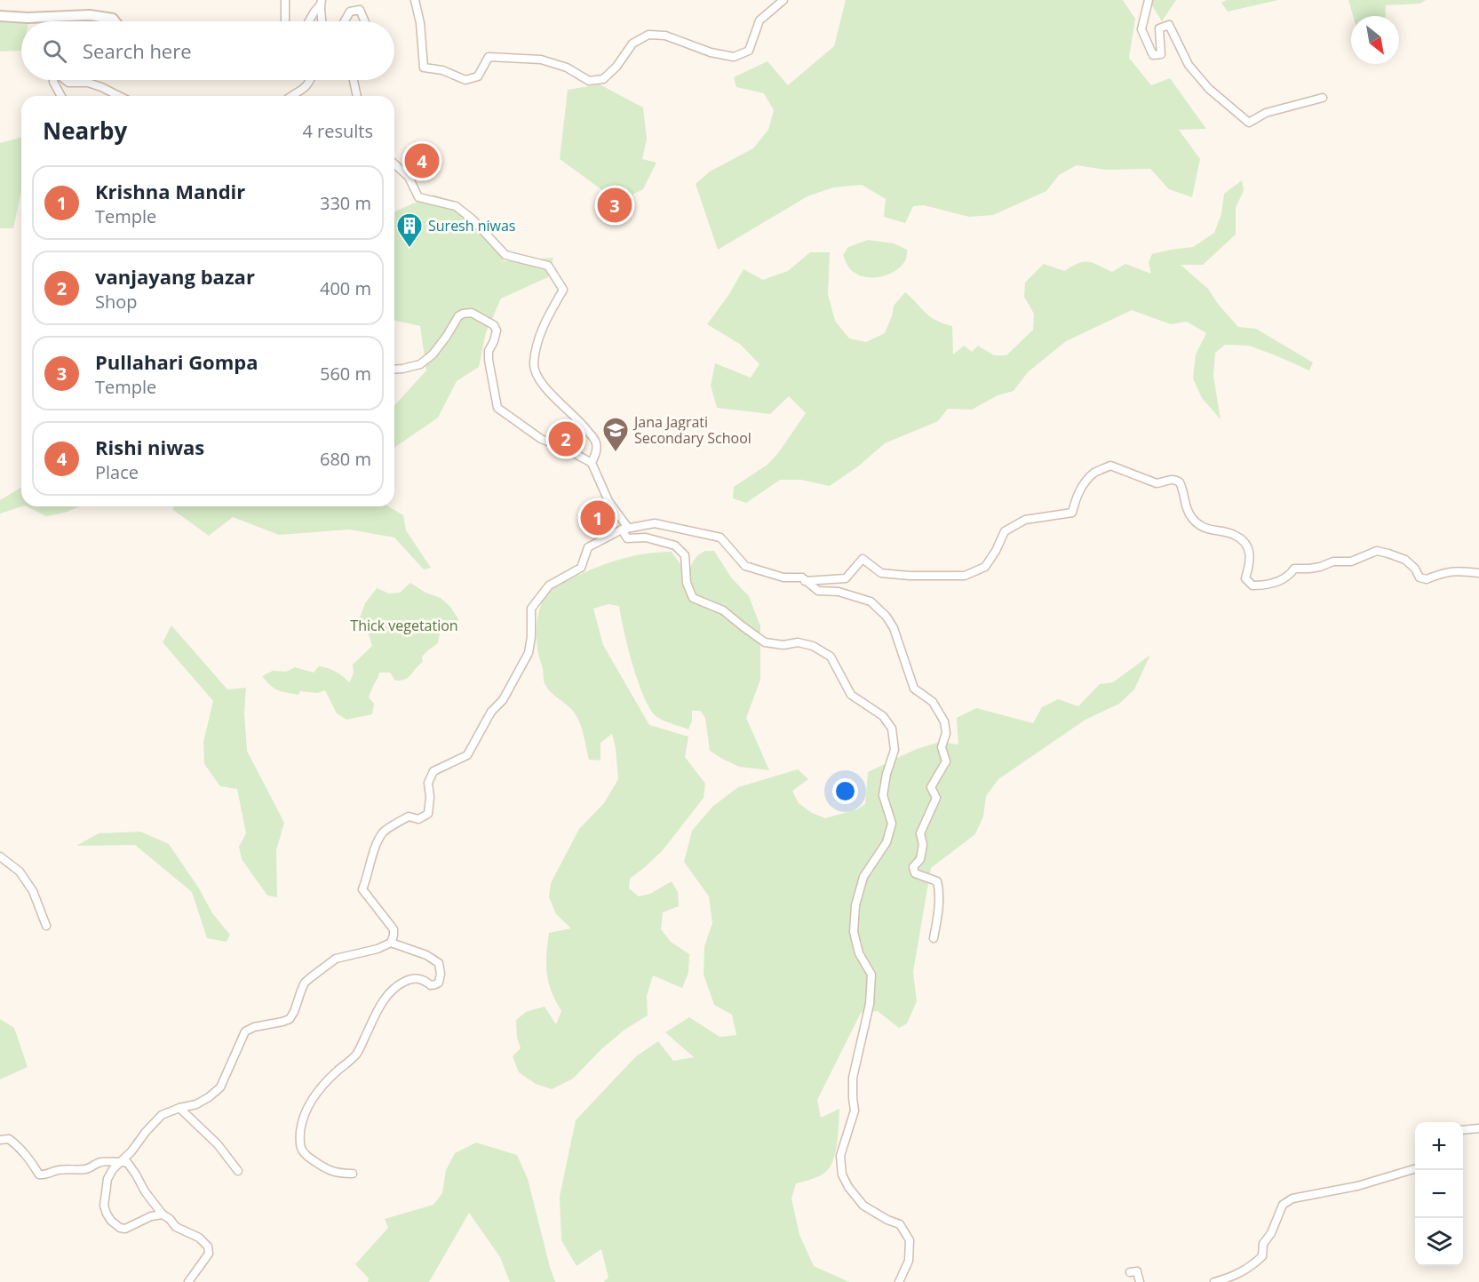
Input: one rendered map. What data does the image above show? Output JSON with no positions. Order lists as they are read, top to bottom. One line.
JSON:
{"parks":["Thick vegetation"],"places":{"building":["Suresh niwas"],"school or university":["Jana Jagrati Secondary School"]},"north":"bottom right","page":{"search":"Search here","heading":["Nearby","4 results"],"pins":["4","3","2","1"],"list":[{"mark":"1","name":"Krishna Mandir","note":"Temple","value":"330 m"},{"mark":"2","name":"vanjayang bazar","note":"Shop","value":"400 m"},{"mark":"3","name":"Pullahari Gompa","note":"Temple","value":"560 m"},{"mark":"4","name":"Rishi niwas","note":"Place","value":"680 m"}],"map_buttons":["+","−"]}}
